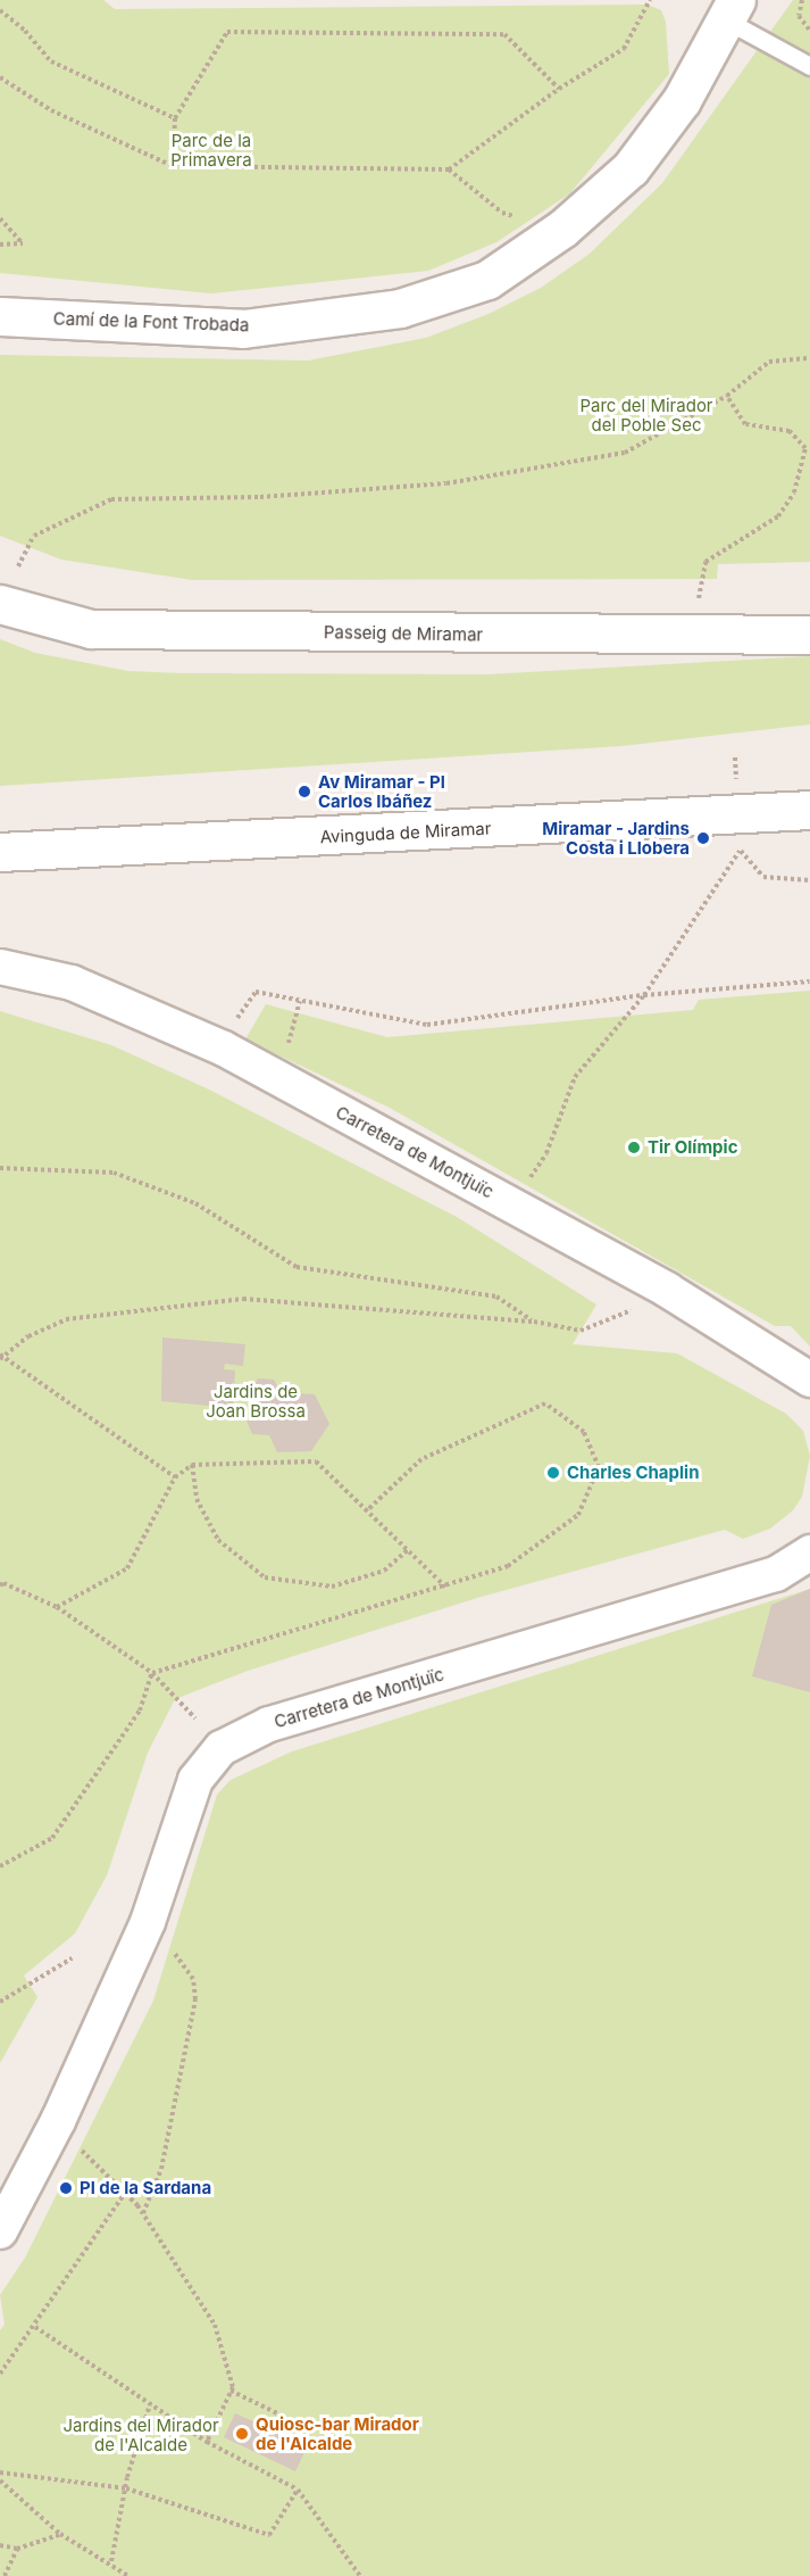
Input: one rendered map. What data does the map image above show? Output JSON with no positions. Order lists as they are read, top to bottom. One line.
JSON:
{"streets":{"street":["Camí de la Font Trobada","Passeig de Miramar","Avinguda de Miramar","Carretera de Montjuïc"]},"parks":["Parc de la Primavera","Parc del Mirador del Poble Sec","Jardins de Joan Brossa","Jardins del Mirador de l'Alcalde"],"places":["Av Miramar - Pl Carlos Ibáñez","Miramar - Jardins Costa i Llobera","Tir Olímpic","Charles Chaplin","Pl de la Sardana","Quiosc-bar Mirador de l'Alcalde"]}
